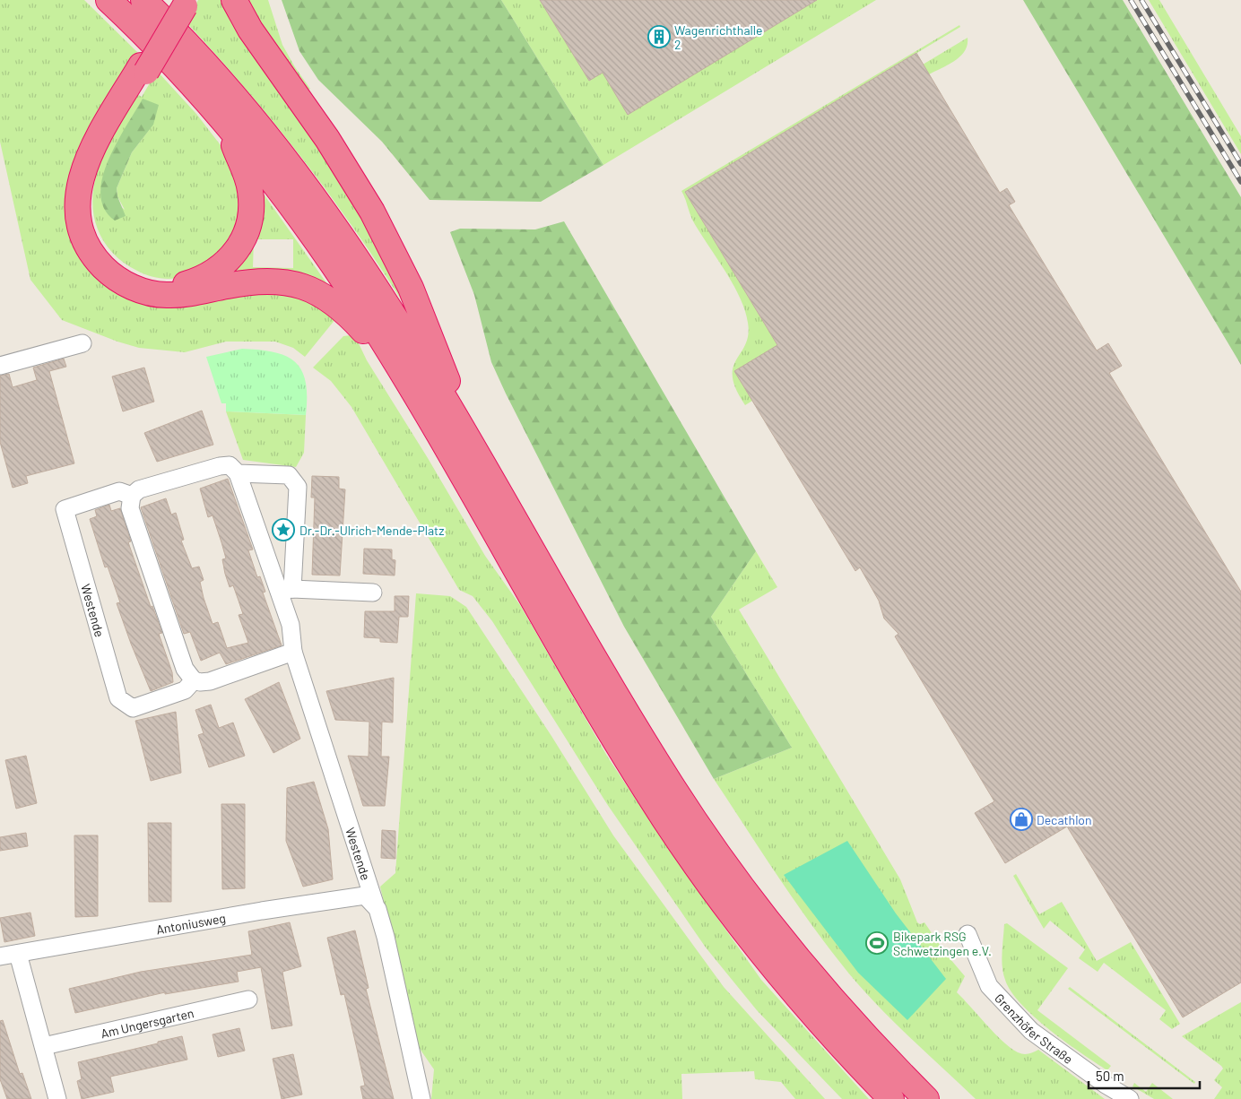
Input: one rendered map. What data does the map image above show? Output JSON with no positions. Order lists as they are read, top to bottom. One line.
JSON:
{"streets":{"street":["Westende","Antoniusweg","Am Ungersgarten","Grenzhöfer Straße"]},"crossings":[["Westende","Antoniusweg"]],"places":{"building":["Wagenrichthalle 2"],"place":["Dr.-Dr.-Ulrich-Mende-Platz"],"shop":["Decathlon"],"sports":["Bikepark RSG Schwetzingen e.V."]},"scale_bar":"50 m"}
